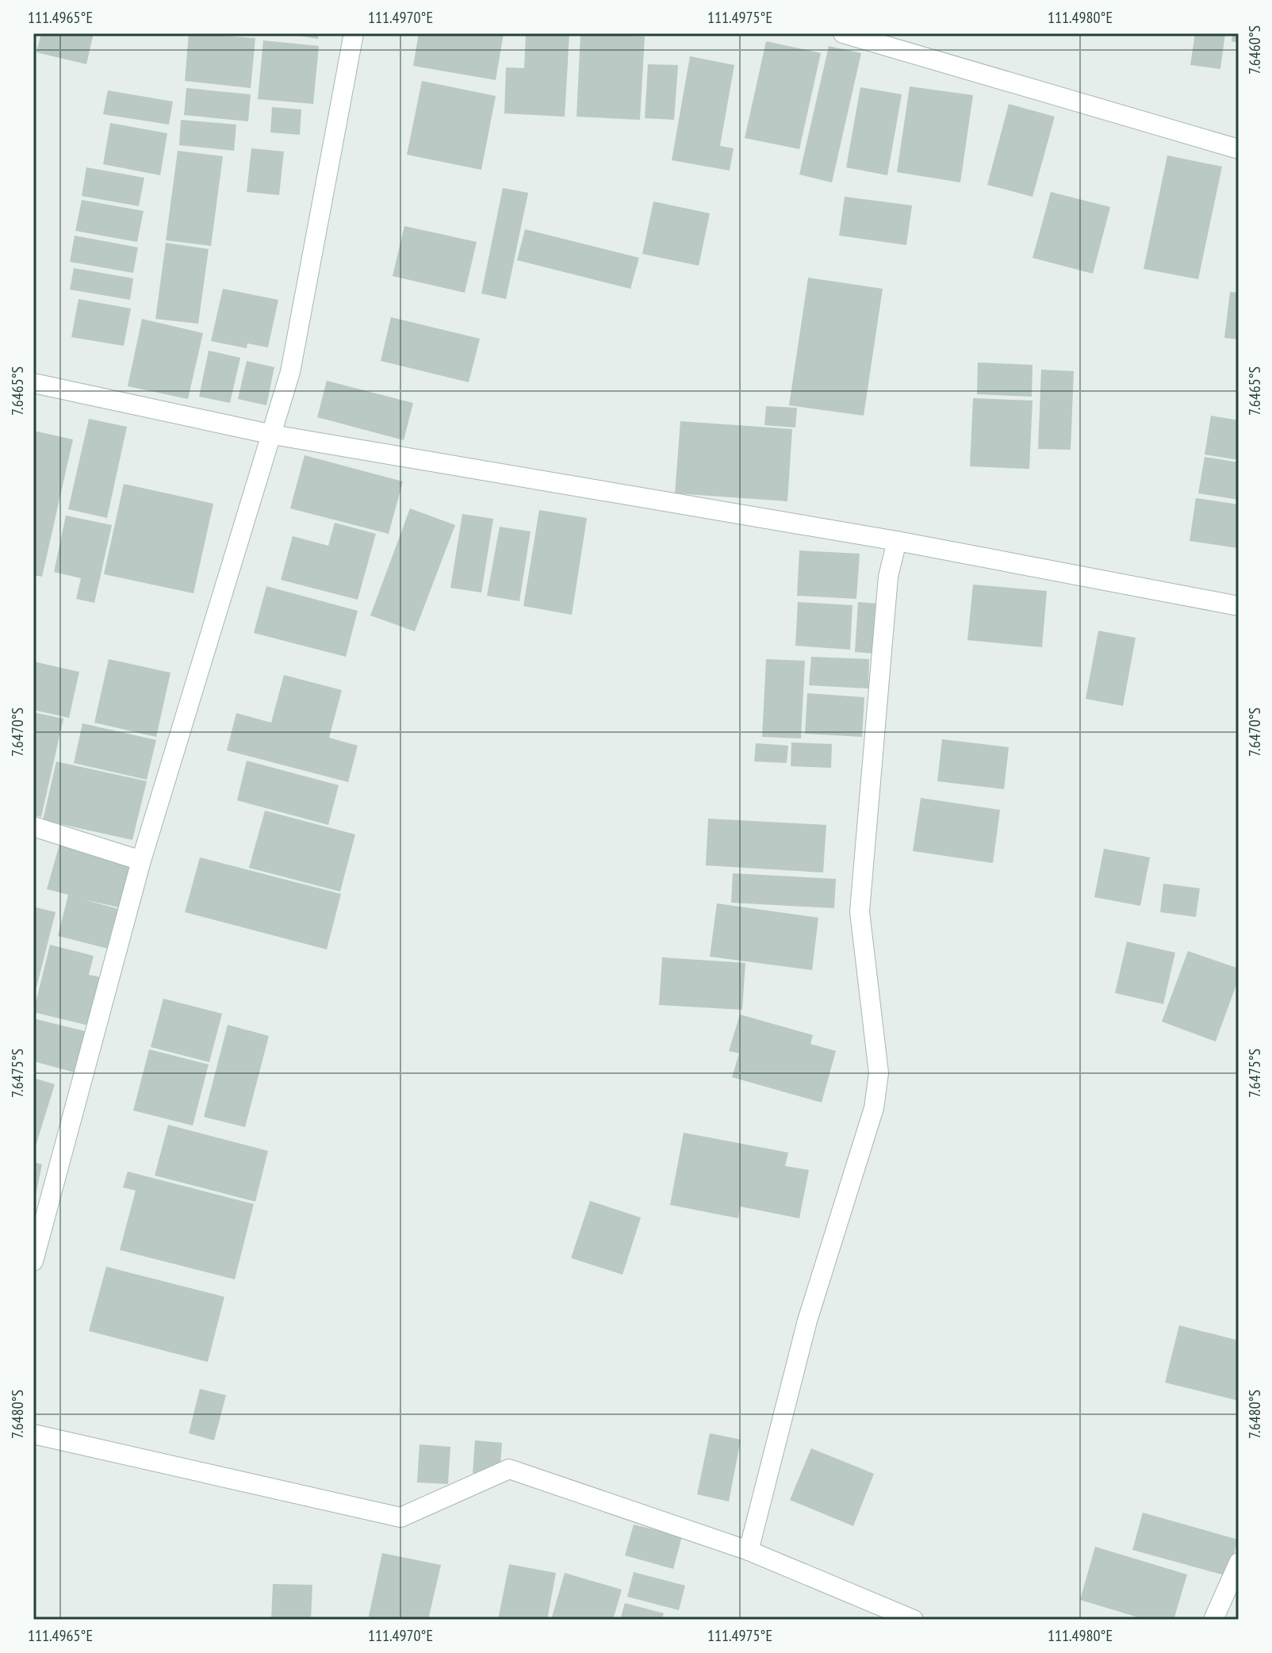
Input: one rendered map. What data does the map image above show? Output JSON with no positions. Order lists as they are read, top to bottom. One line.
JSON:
{"coordinates":["111.4965°E","111.4970°E","111.4975°E","111.4980°E","7.6460°S","7.6465°S","7.6470°S","7.6475°S","7.6480°S"]}
